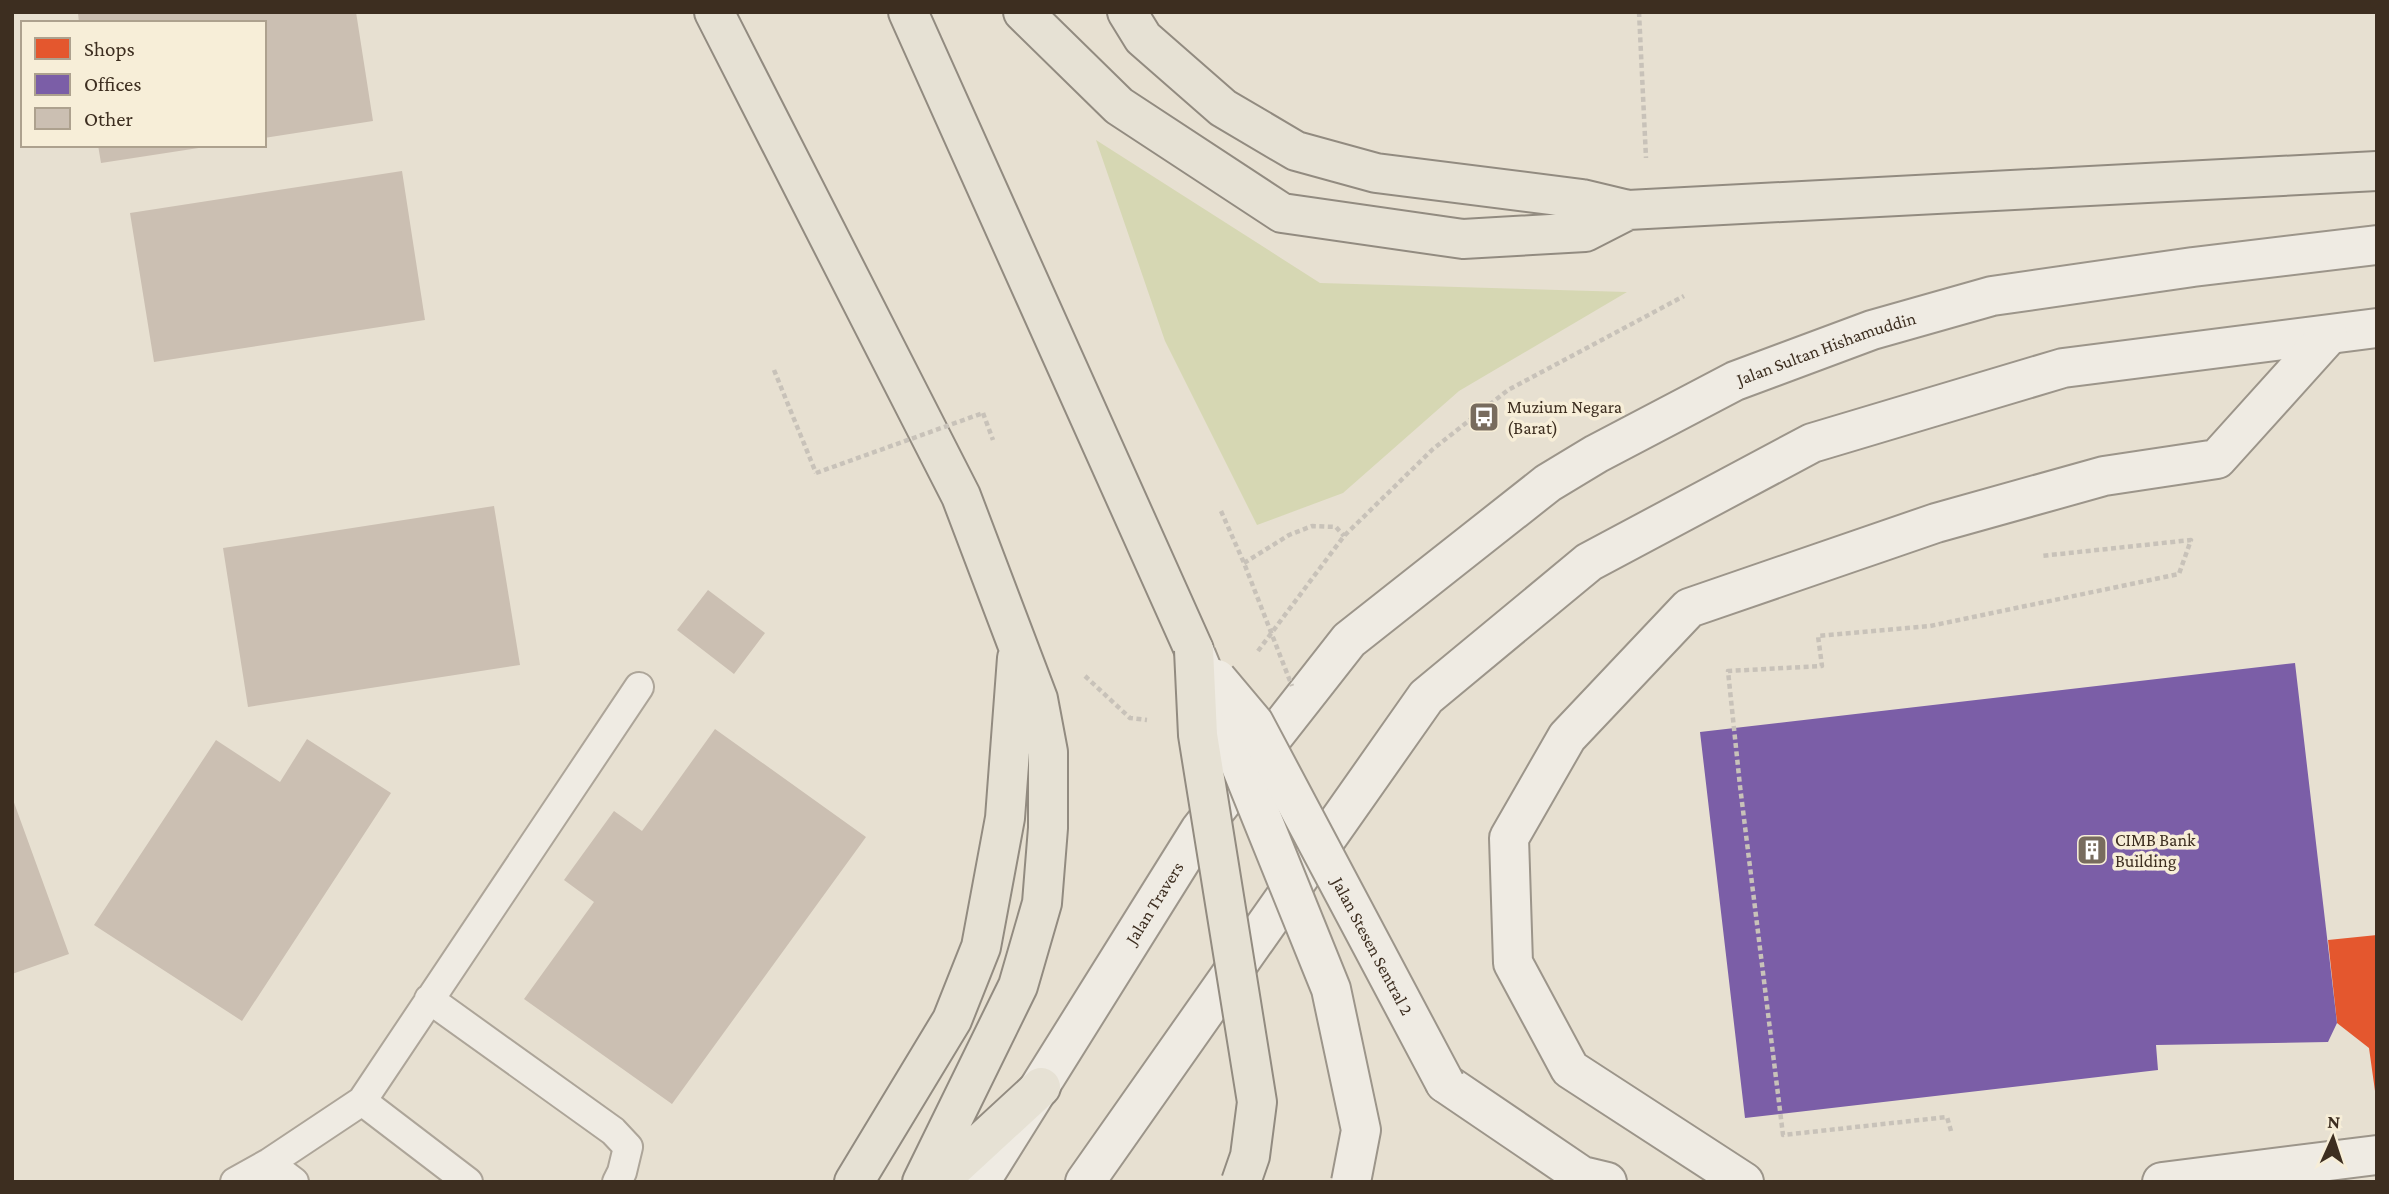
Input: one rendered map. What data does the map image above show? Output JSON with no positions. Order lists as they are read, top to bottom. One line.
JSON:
{"streets":{"main road":["Jalan Sultan Hishamuddin","Jalan Travers","Jalan Stesen Sentral 2"]},"crossings":[["Jalan Sultan Hishamuddin","Jalan Travers"]],"places":{"bus stop":["Muzium Negara (Barat)"],"building":["CIMB Bank Building"]},"legend":["Shops","Offices","Other"],"north":"top"}
